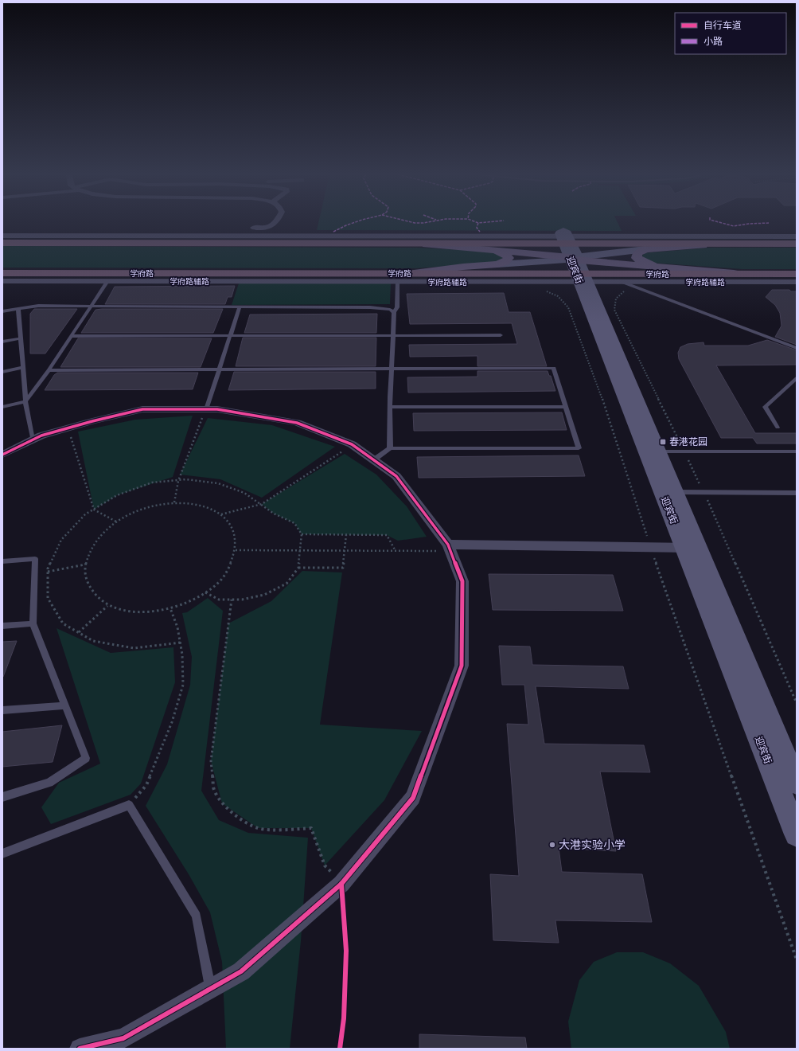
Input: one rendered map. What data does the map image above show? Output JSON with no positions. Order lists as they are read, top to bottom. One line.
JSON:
{"streets":{"highway":["学府路"],"main road":["迎宾街"],"street":["学府路辅路"]},"crossings":[["迎宾街","学府路"],["迎宾街","学府路辅路"],["学府路","学府路辅路"]],"places":{"transit":["春港花园"],"other":["大港实验小学"]},"legend":["自行车道","小路"]}
